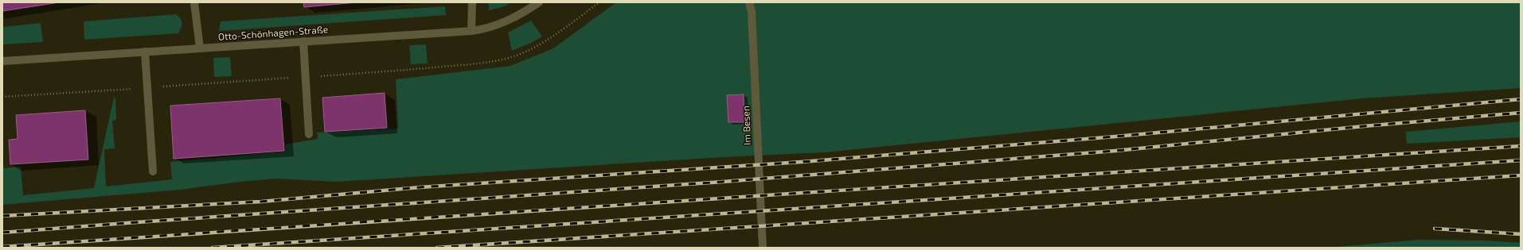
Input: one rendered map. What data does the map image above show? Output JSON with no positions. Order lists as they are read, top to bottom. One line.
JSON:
{"streets":{"street":["Otto-Schönhagen-Straße","Im Besen"]}}
